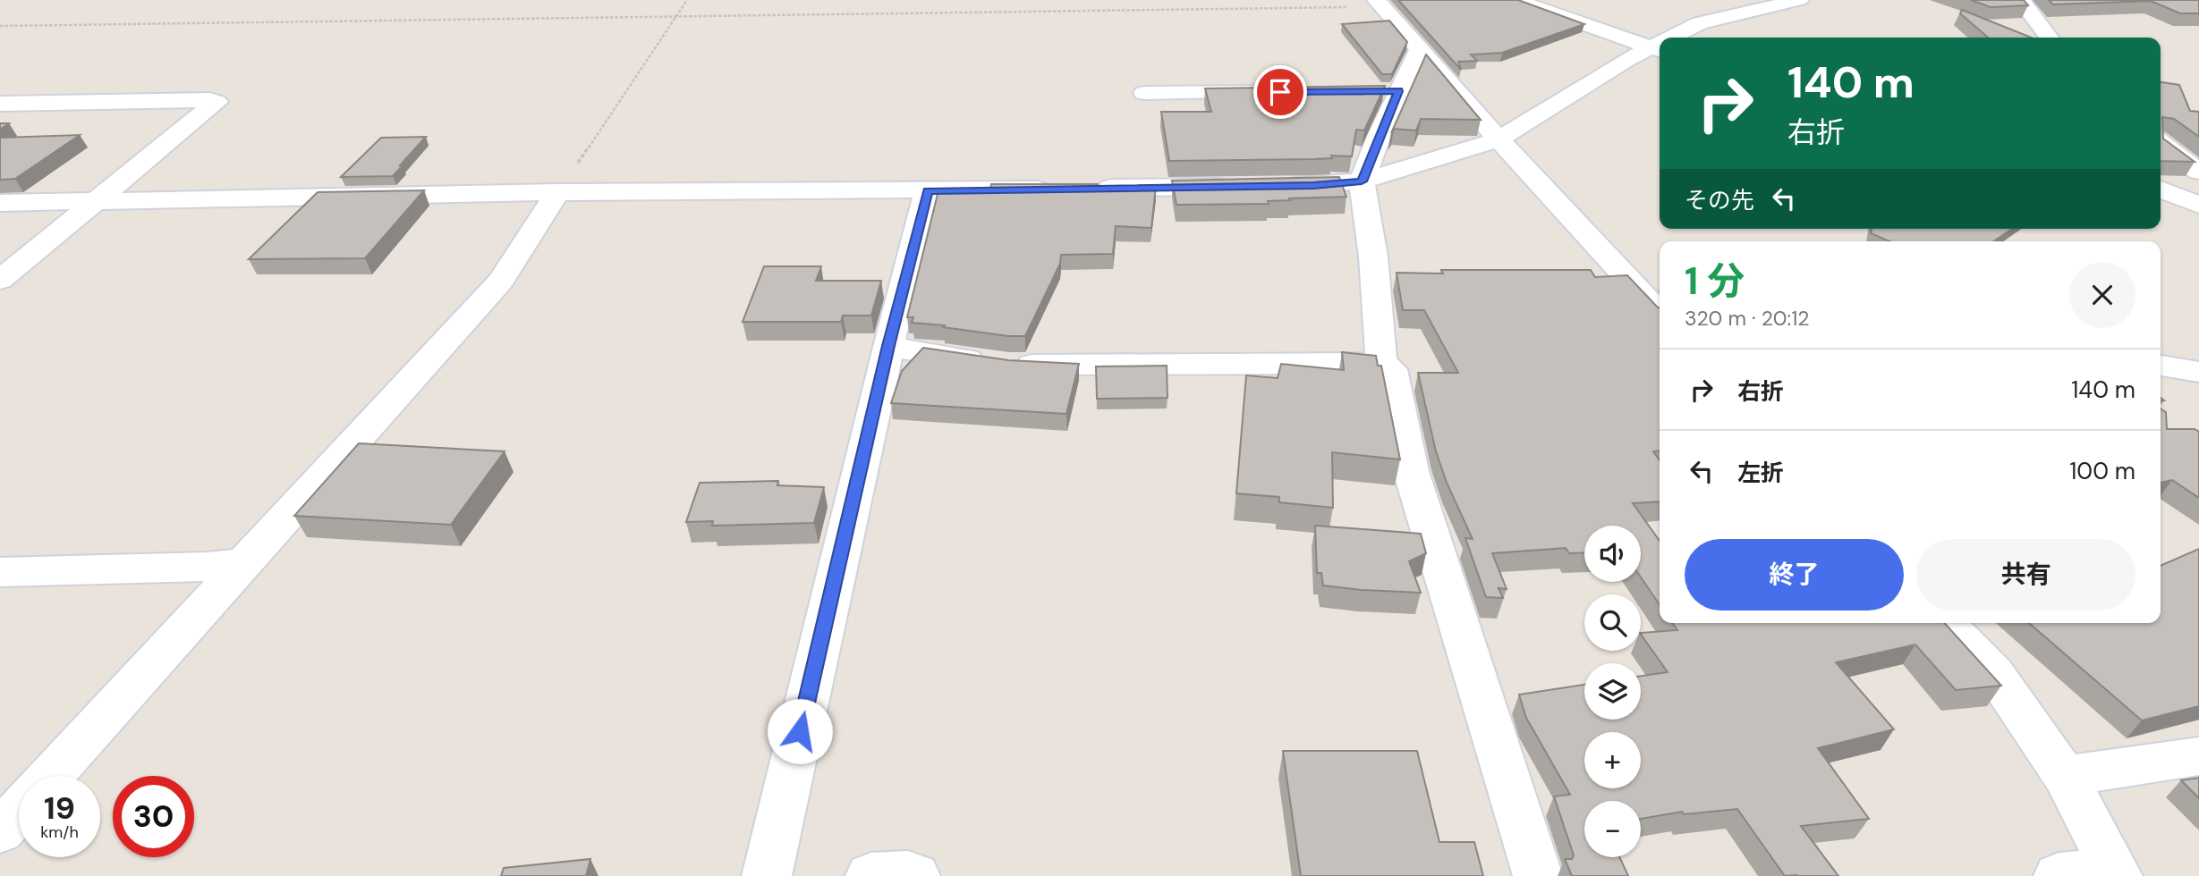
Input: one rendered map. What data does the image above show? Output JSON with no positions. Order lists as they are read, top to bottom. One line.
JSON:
{"page":{"turn":["140 m","右折"],"then":"その先","heading":["1 分","320 m · 20:12"],"list":[{"name":"右折","value":"140 m"},{"name":"左折","value":"100 m"}],"map_buttons":["+","−"],"buttons":["終了","共有"],"speed":"19 km/h","limit":"30"}}
